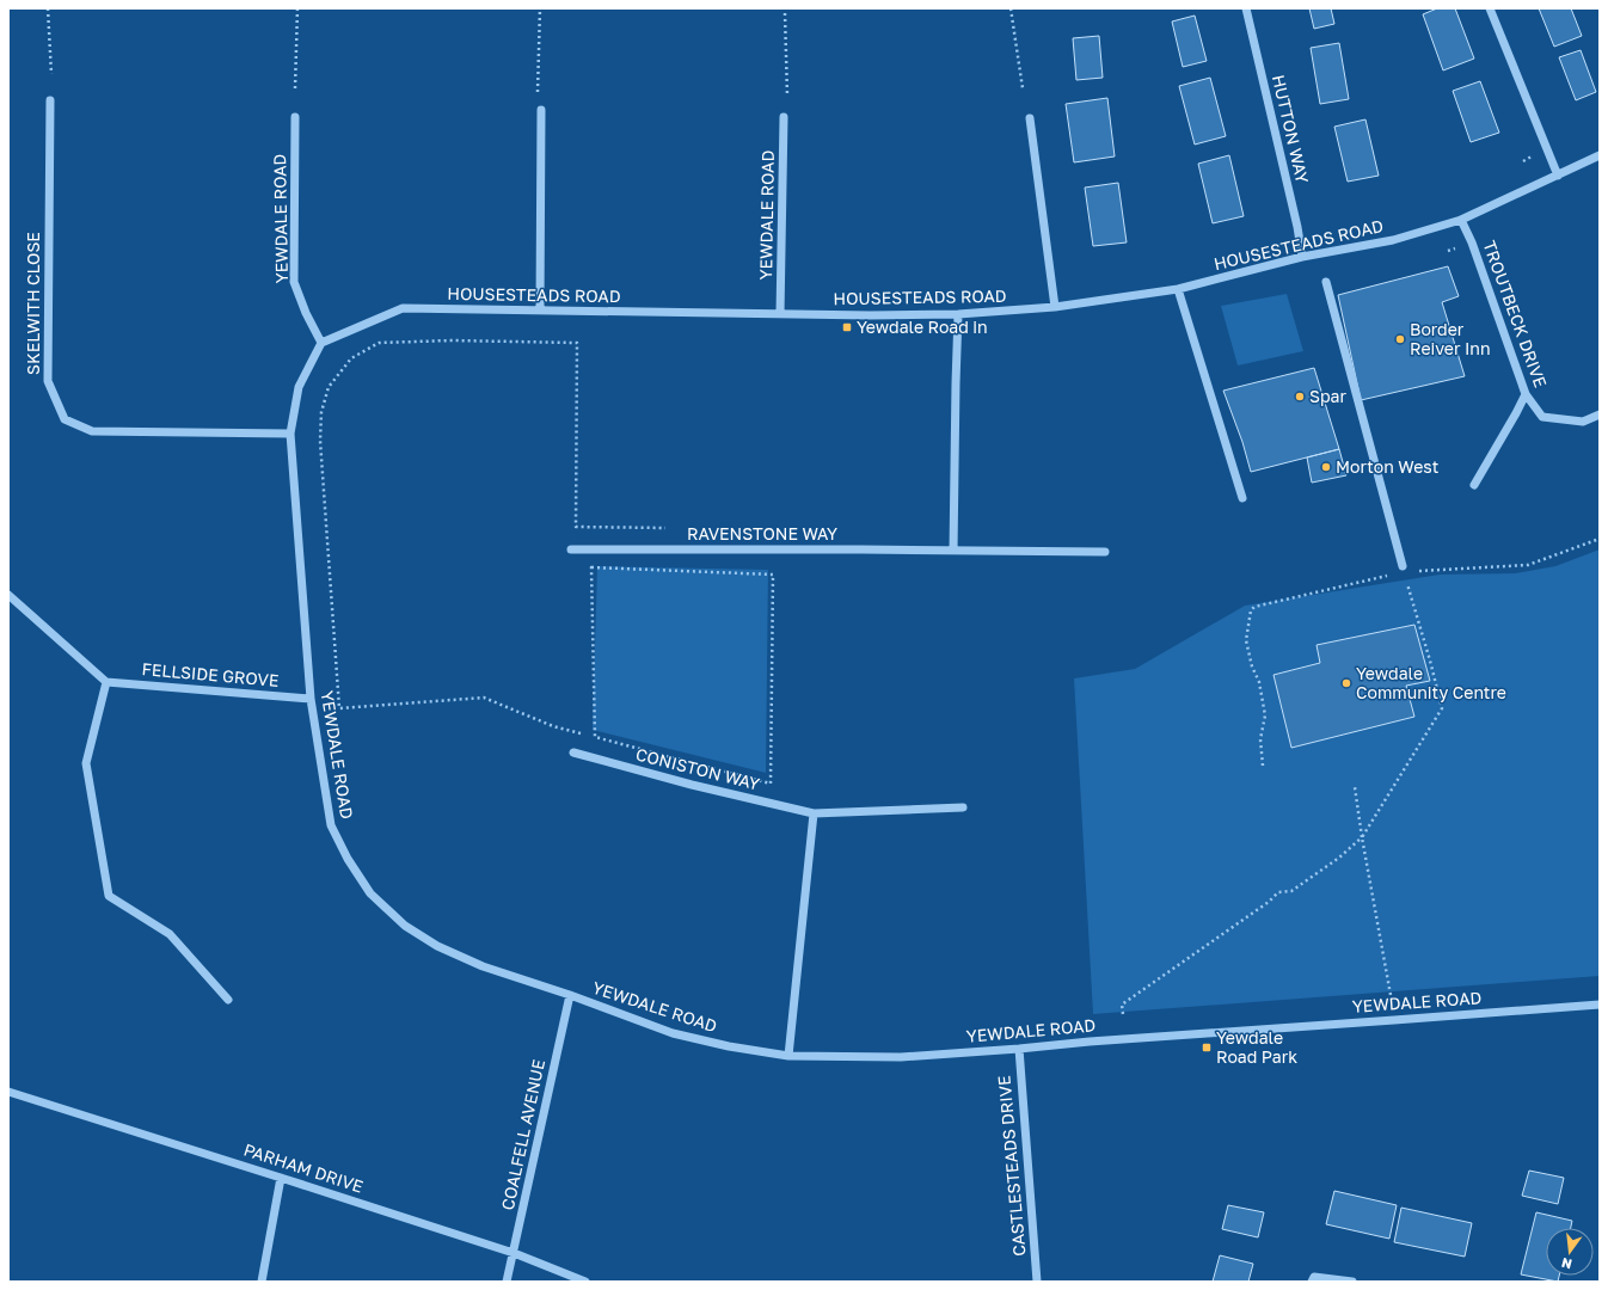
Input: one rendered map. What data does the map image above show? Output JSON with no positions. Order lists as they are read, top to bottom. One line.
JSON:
{"streets":{"street":["HUTTON WAY","YEWDALE ROAD","HOUSESTEADS ROAD","SKELWITH CLOSE","TROUTBECK DRIVE","RAVENSTONE WAY","FELLSIDE GROVE","CONISTON WAY","COALFELL AVENUE","CASTLESTEADS DRIVE","PARHAM DRIVE"]},"crossings":[["HUTTON WAY","HOUSESTEADS ROAD"],["YEWDALE ROAD","HOUSESTEADS ROAD"],["YEWDALE ROAD","SKELWITH CLOSE"],["YEWDALE ROAD","FELLSIDE GROVE"],["YEWDALE ROAD","COALFELL AVENUE"],["YEWDALE ROAD","CASTLESTEADS DRIVE"],["HOUSESTEADS ROAD","TROUTBECK DRIVE"],["COALFELL AVENUE","PARHAM DRIVE"]],"places":{"transit":["Yewdale Road in","Yewdale Road Park"],"other":["Border Reiver Inn","Spar","Morton West","Yewdale Community Centre"]},"north":"bottom"}
